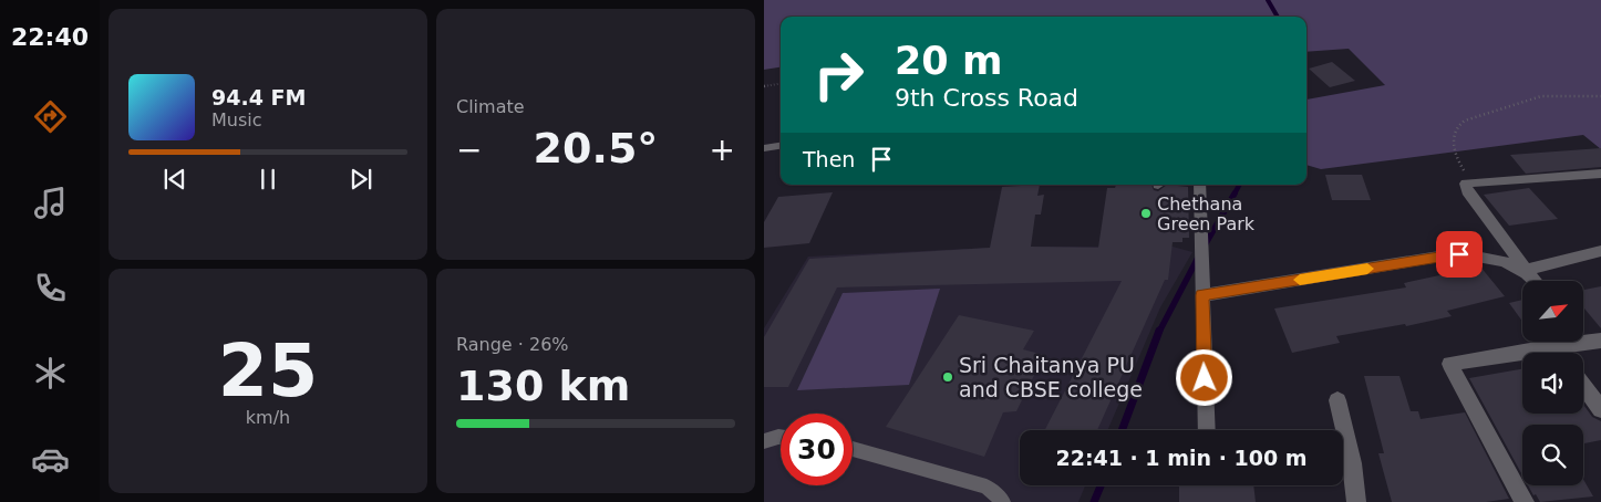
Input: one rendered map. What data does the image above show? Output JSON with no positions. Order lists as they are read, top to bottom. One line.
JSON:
{"places":["Chethana Green Park","Sri Chaitanya PU and CBSE college"],"north":"top right","page":{"tabs":"22:40","tile":["Climate",["25","km/h"],["Range · 26%","130 km"]],"turn":["20 m","9th Cross Road"],"song":["94.4 FM","Music"],"heat":["−","20.5°","+"],"then":"Then","limit":"30","trip":"22:41 · 1 min · 100 m"}}
